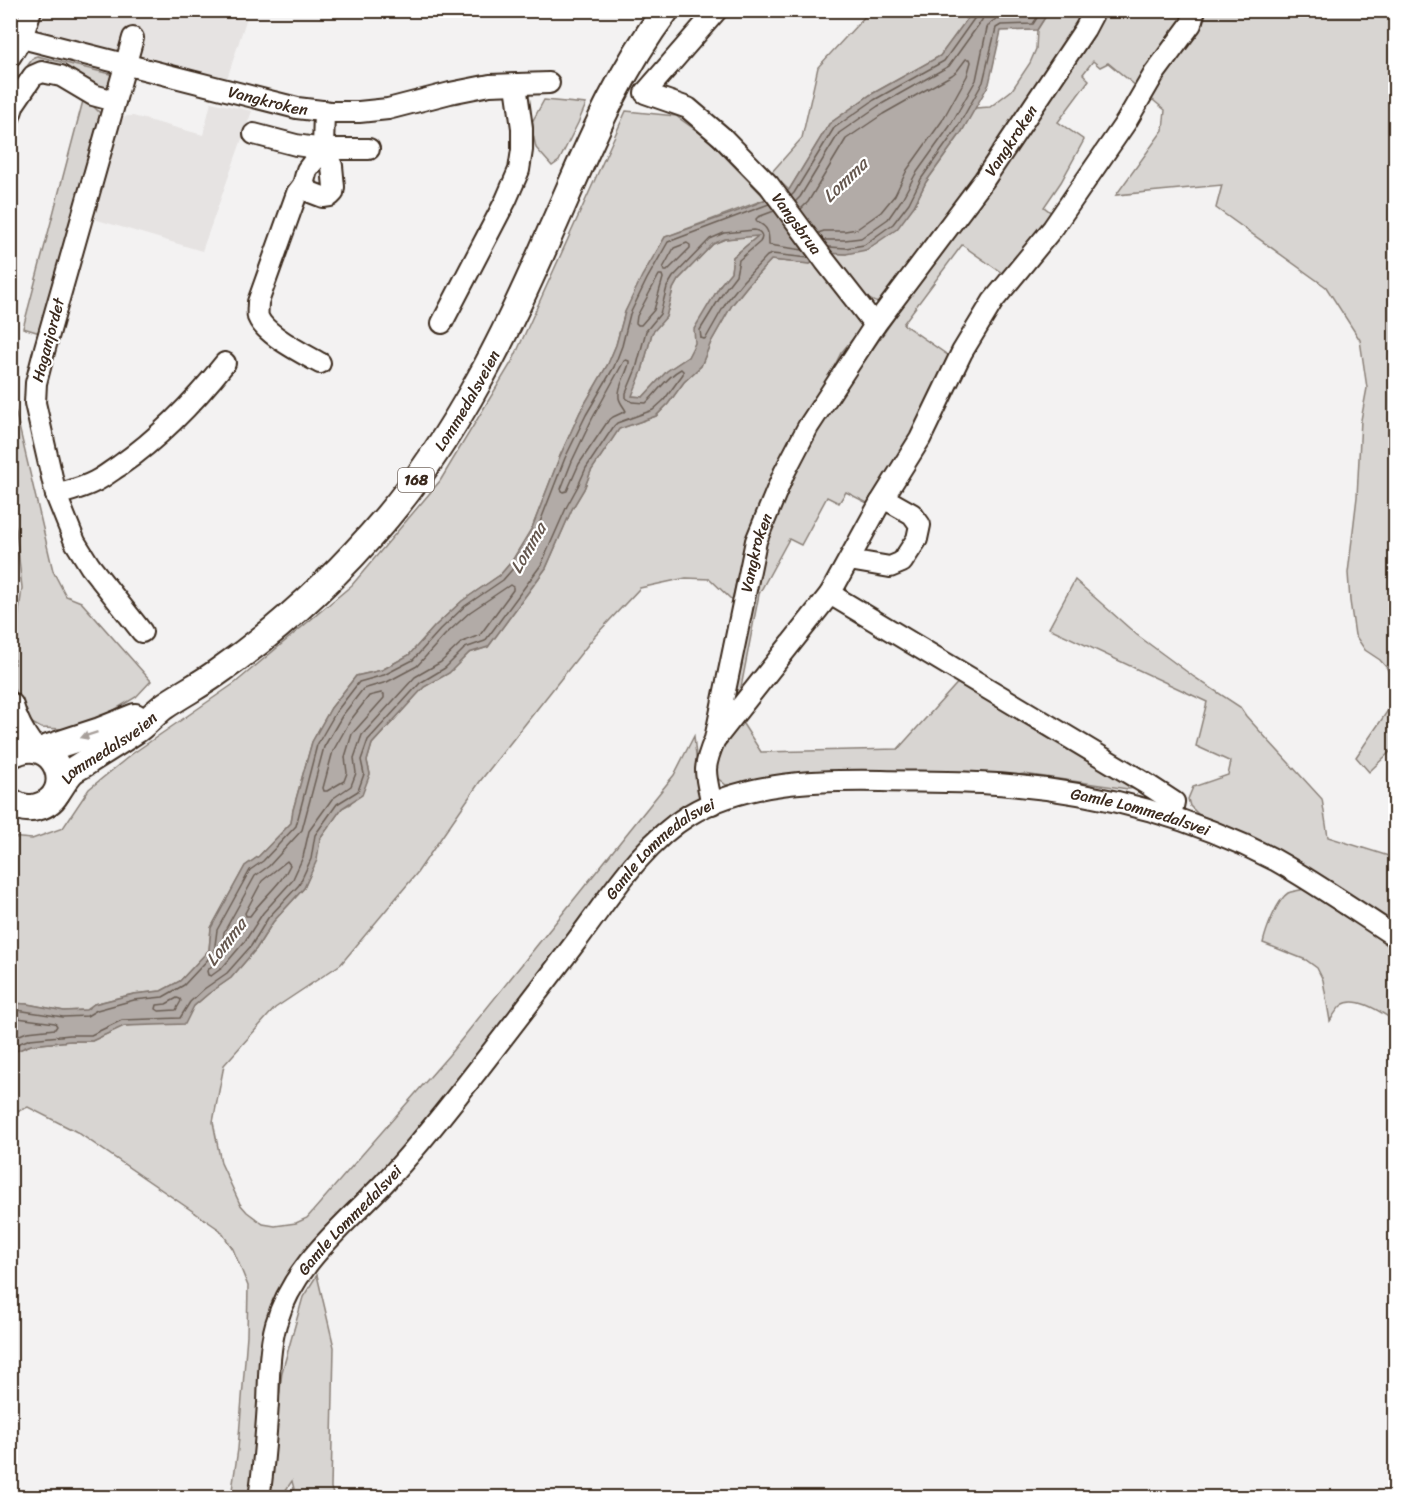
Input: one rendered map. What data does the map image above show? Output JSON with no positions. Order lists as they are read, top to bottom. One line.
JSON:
{"streets":{"main road":["Lommedalsveien","168"],"street":["Vangkroken","Vangsbrua","Haganjordet","Gamle Lommedalsvei"]},"crossings":[["Vangkroken","Vangsbrua"],["Vangkroken","Haganjordet"],["Vangkroken","Gamle Lommedalsvei"],["Lommedalsveien","168"]],"water":["Lomma"]}
